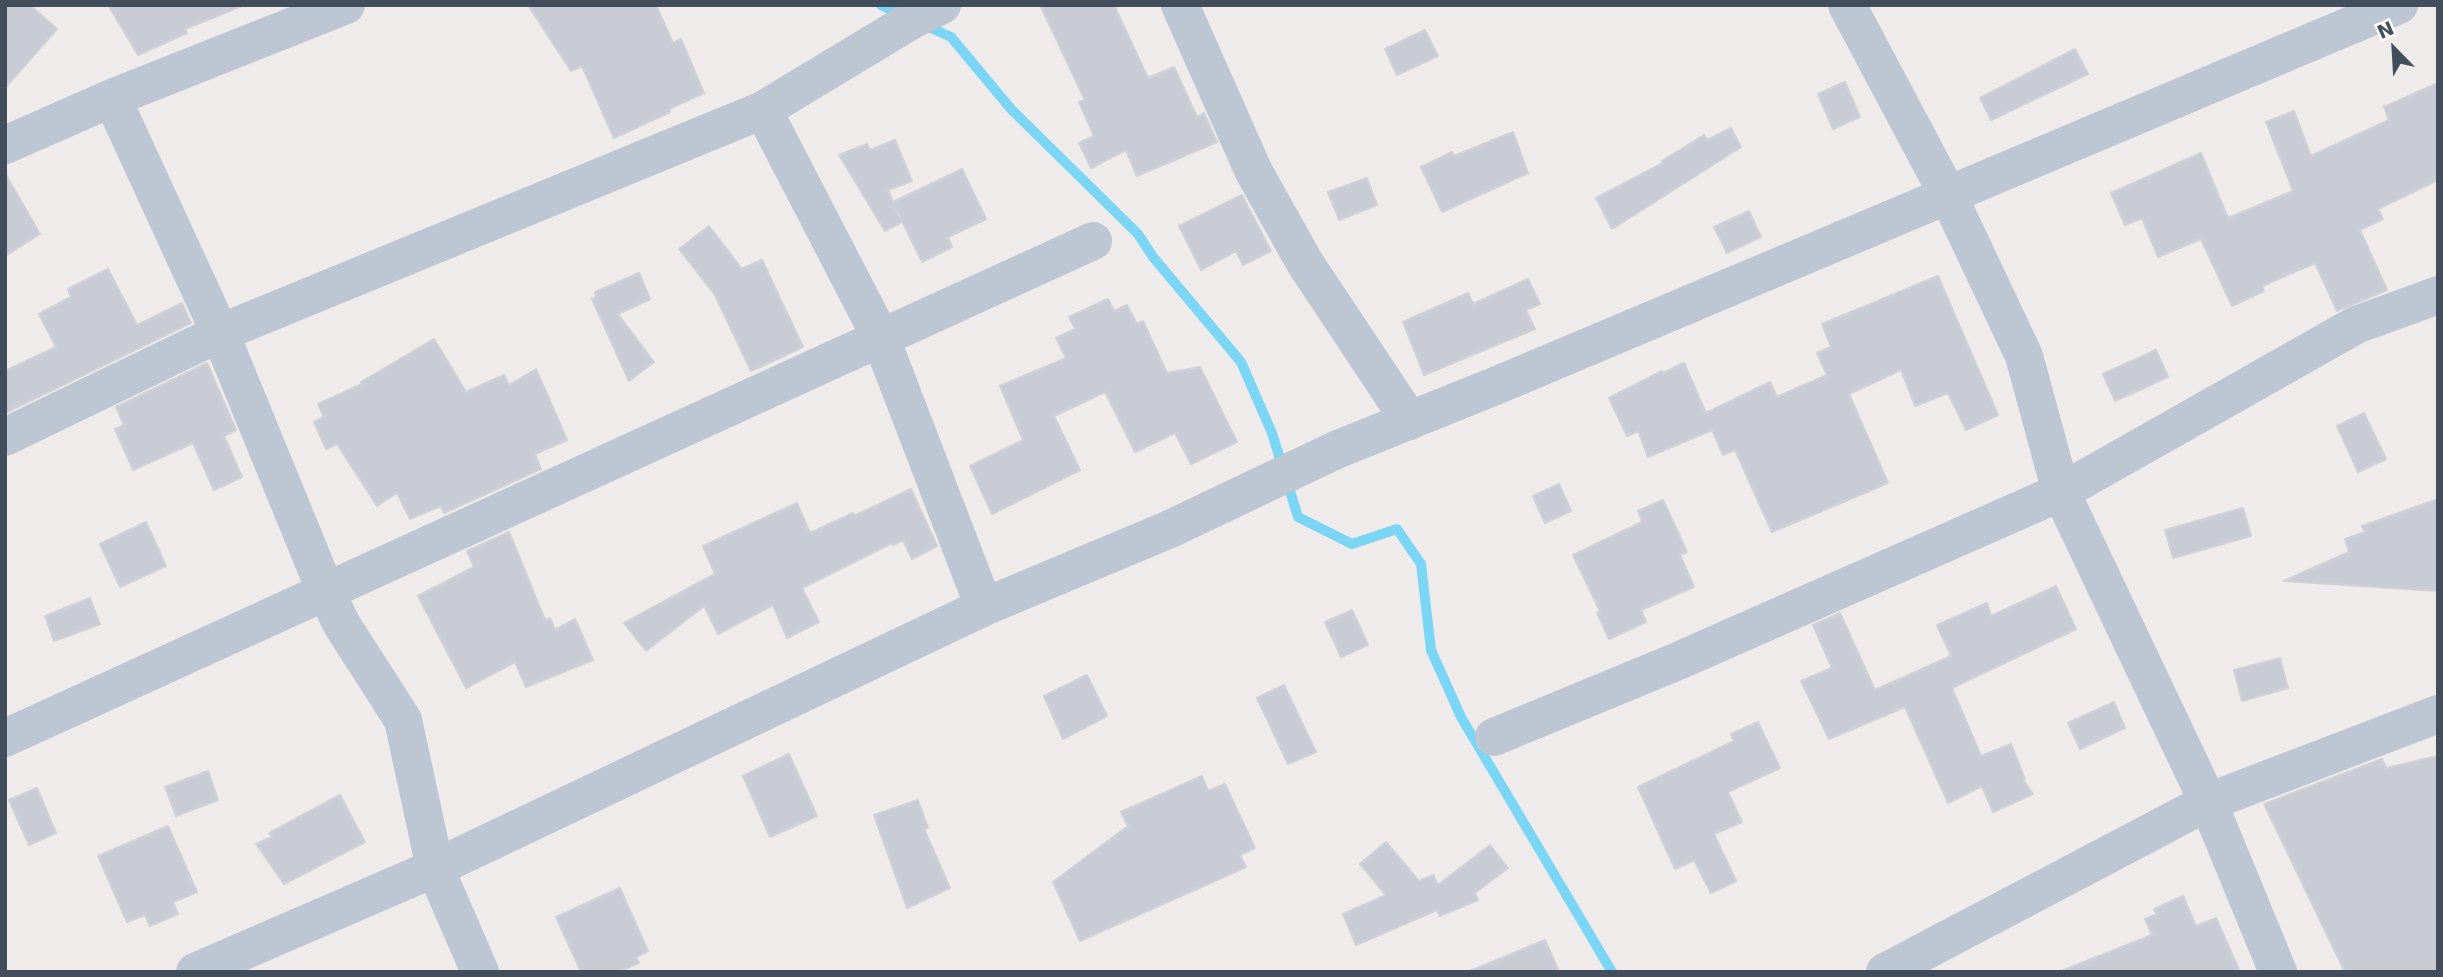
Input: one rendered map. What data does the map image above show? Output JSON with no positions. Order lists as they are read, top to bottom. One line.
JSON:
{"north":"top left"}
